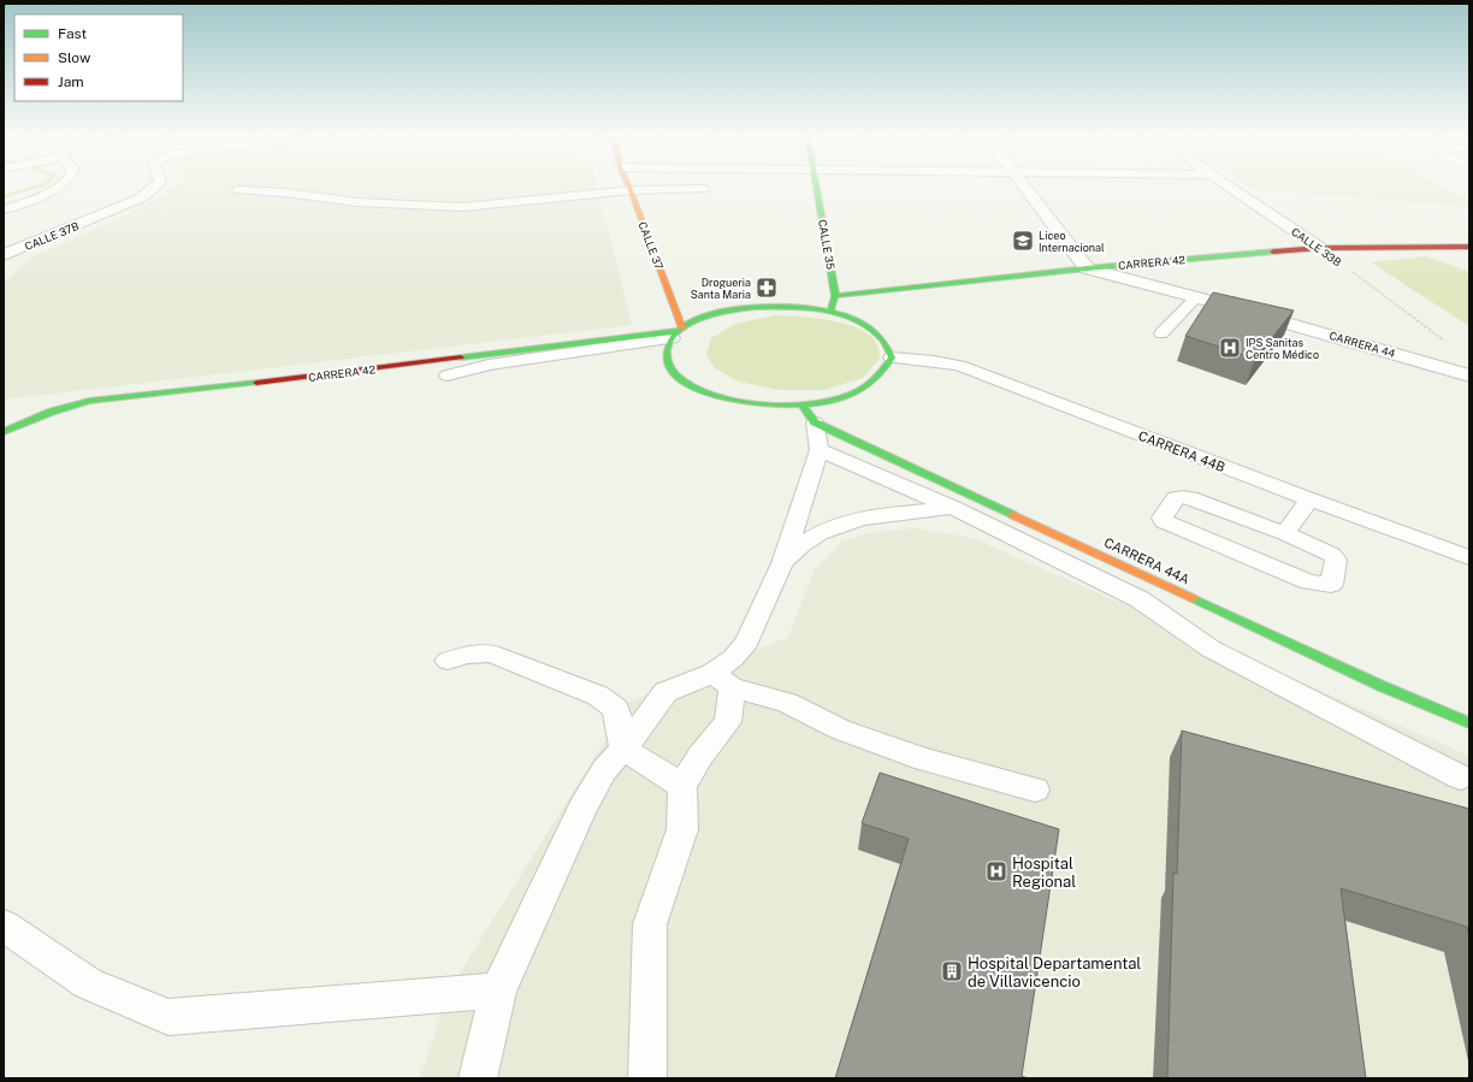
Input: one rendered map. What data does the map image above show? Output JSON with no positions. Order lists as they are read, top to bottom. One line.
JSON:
{"streets":{"street":["CALLE 37B","CALLE 35","CALLE 37","CALLE 33B","CARRERA 42","CARRERA 44","CARRERA 44A"],"lane":["CARRERA 44B"]},"crossings":[["CALLE 35","CARRERA 42"],["CALLE 37","CARRERA 42"],["CALLE 33B","CARRERA 42"],["CARRERA 42","CARRERA 44"],["CARRERA 42","CARRERA 44B"]],"places":{"school or university":["Liceo Internacional"],"pharmacy":["Drogueria Santa Maria"],"hospital":["IPS Sanitas Centro Médico","Hospital Regional"],"building":["Hospital Departamental de Villavicencio"]},"legend":["Fast","Slow","Jam"]}
